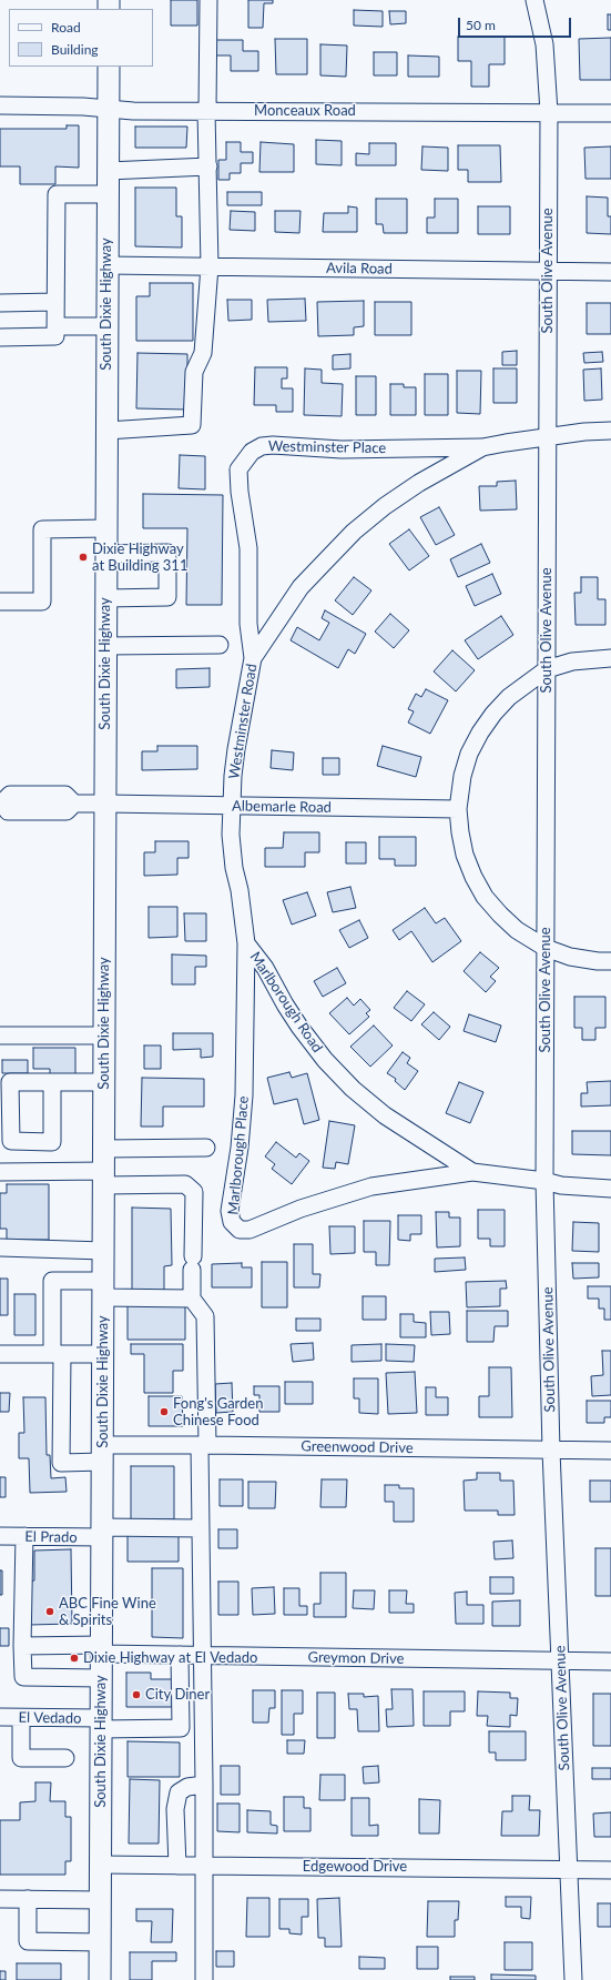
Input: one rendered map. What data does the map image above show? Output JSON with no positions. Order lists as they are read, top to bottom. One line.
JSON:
{"streets":{"main road":["South Dixie Highway"],"street":["Monceaux Road","Avila Road","South Olive Avenue","Westminster Place","Westminster Road","Albemarle Road","Marlborough Road","Marlborough Place","Greenwood Drive","El Prado","Greymon Drive","El Vedado","Edgewood Drive"]},"crossings":[["Monceaux Road","South Olive Avenue"],["Monceaux Road","South Dixie Highway"],["Avila Road","South Olive Avenue"],["Avila Road","South Dixie Highway"],["South Olive Avenue","Westminster Road"],["South Olive Avenue","Marlborough Road"],["South Olive Avenue","Greenwood Drive"],["South Olive Avenue","Greymon Drive"],["South Olive Avenue","Edgewood Drive"],["South Dixie Highway","Albemarle Road"],["South Dixie Highway","Greenwood Drive"],["South Dixie Highway","El Prado"],["South Dixie Highway","Greymon Drive"],["South Dixie Highway","El Vedado"],["South Dixie Highway","Edgewood Drive"],["Westminster Place","Westminster Road"],["Westminster Road","Albemarle Road"],["Westminster Road","Marlborough Road"],["Albemarle Road","Marlborough Road"],["Marlborough Road","Marlborough Place"],["Greymon Drive","El Vedado"]],"places":["Dixie Highway at Building 311","Fong's Garden Chinese Food","ABC Fine Wine & Spirits","Dixie Highway at El Vedado","City Diner"],"legend":["Road","Building"],"scale_bar":"50 m"}
